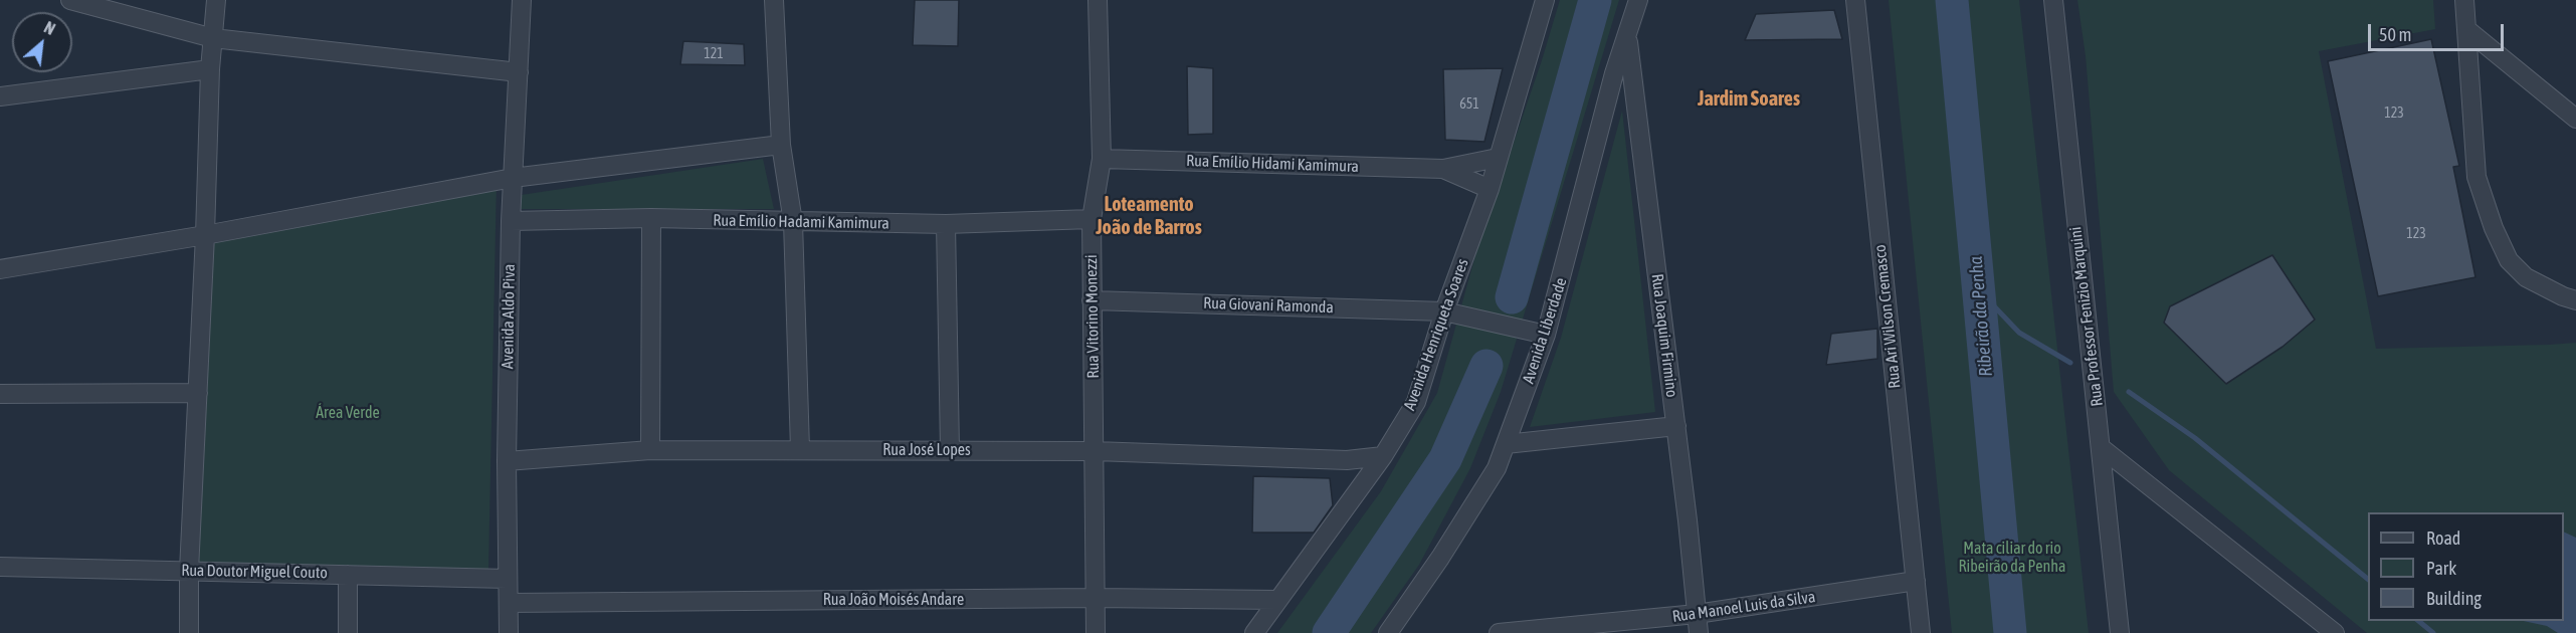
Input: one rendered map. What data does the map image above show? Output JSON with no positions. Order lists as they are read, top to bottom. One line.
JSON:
{"streets":{"street":["Rua Emílio Hidami Kamimura","Rua Emílio Hadami Kamimura","Rua Giovani Ramonda","Avenida Aldo Piva","Rua Vitorino Monezzi","Rua Ari Wilson Cremasco","Rua Professor Fenizio Marquini","Avenida Liberdade","Avenida Henriqueta Soares","Rua Joaquim Firmino","Rua José Lopes","Rua Doutor Miguel Couto","Rua João Moisés Andare","Rua Manoel Luis da Silva"]},"crossings":[["Rua Emílio Hidami Kamimura","Rua Vitorino Monezzi"],["Rua Emílio Hidami Kamimura","Avenida Henriqueta Soares"],["Rua Emílio Hadami Kamimura","Avenida Aldo Piva"],["Rua Emílio Hadami Kamimura","Rua Vitorino Monezzi"],["Rua Giovani Ramonda","Rua Vitorino Monezzi"],["Rua Giovani Ramonda","Avenida Liberdade"],["Rua Giovani Ramonda","Avenida Henriqueta Soares"],["Avenida Aldo Piva","Rua José Lopes"],["Avenida Aldo Piva","Rua Doutor Miguel Couto"],["Avenida Aldo Piva","Rua João Moisés Andare"],["Rua Vitorino Monezzi","Rua José Lopes"],["Rua Vitorino Monezzi","Rua João Moisés Andare"],["Rua Ari Wilson Cremasco","Rua Manoel Luis da Silva"],["Avenida Liberdade","Rua Joaquim Firmino"],["Avenida Henriqueta Soares","Rua José Lopes"],["Avenida Henriqueta Soares","Rua João Moisés Andare"],["Rua Joaquim Firmino","Rua Manoel Luis da Silva"]],"districts":["Jardim Soares","Loteamento João de Barros"],"water":["Ribeirão da Penha"],"parks":["Área Verde","Mata ciliar do rio Ribeirão da Penha"],"house_numbers":["121","651","123","123"],"legend":["Road","Park","Building"],"scale_bar":"50 m","north":"top right"}
